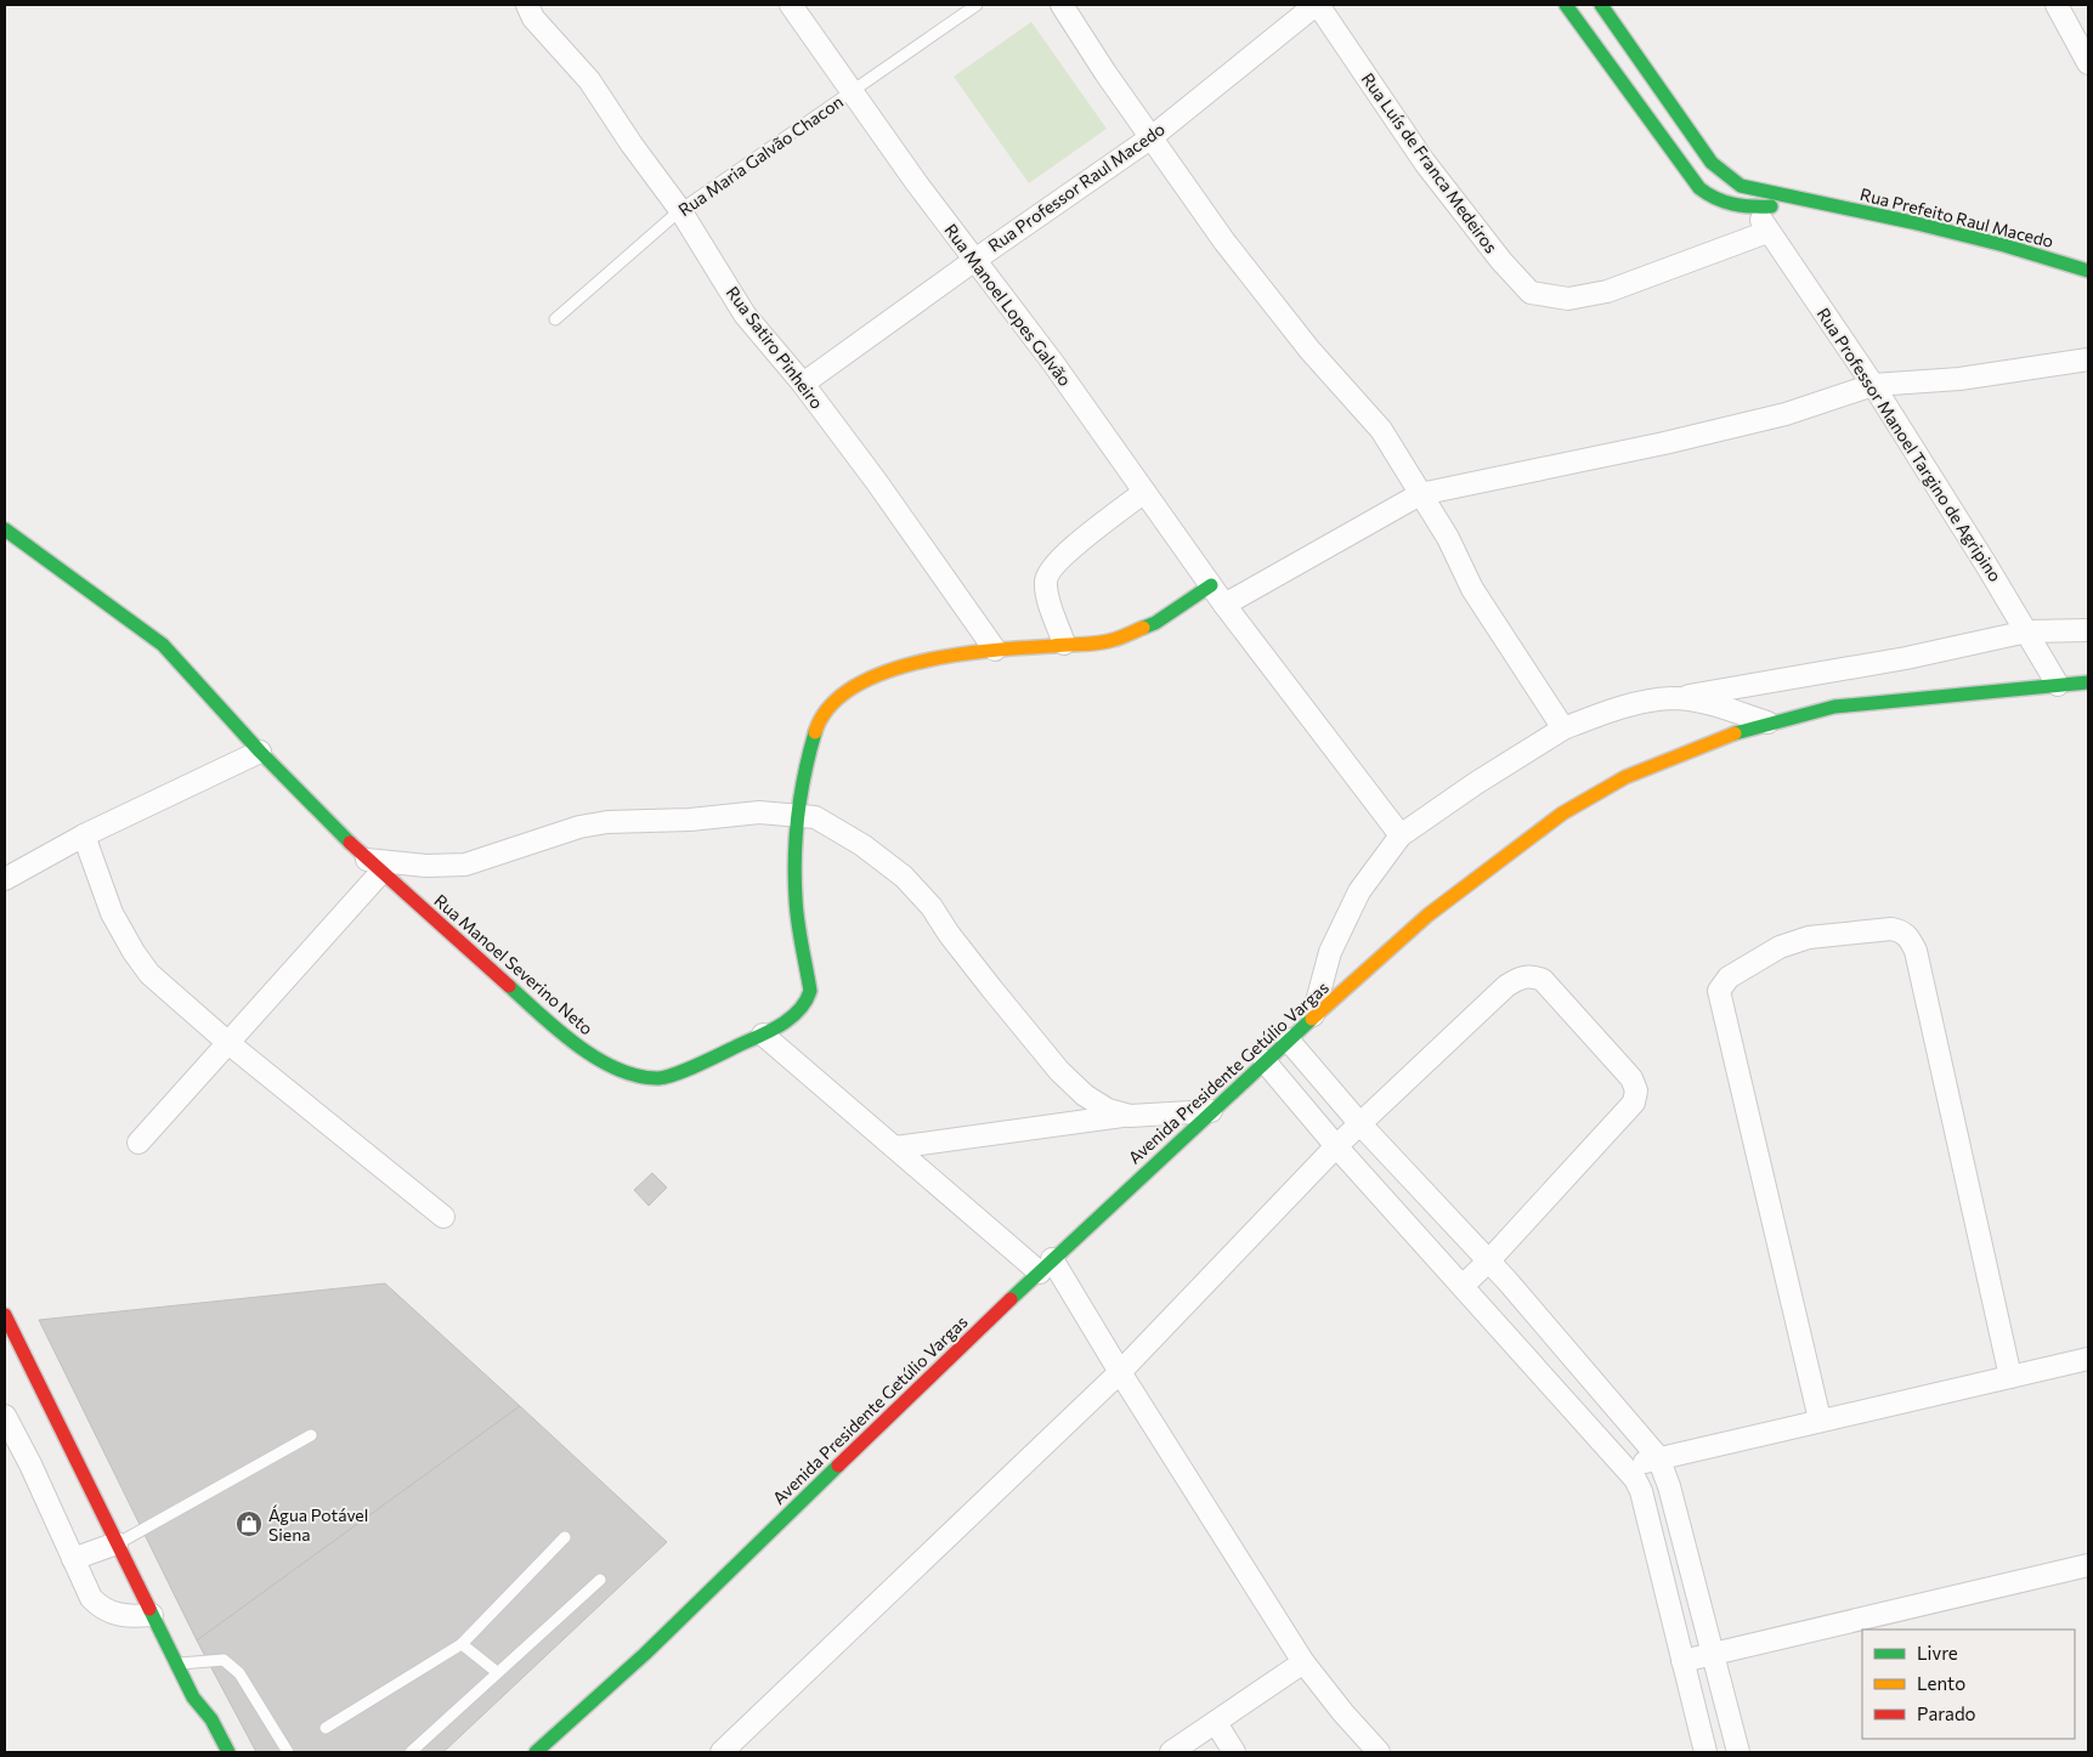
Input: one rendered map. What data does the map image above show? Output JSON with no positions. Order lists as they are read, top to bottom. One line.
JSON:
{"streets":{"main road":["Rua Prefeito Raul Macedo","Rua Manoel Severino Neto","Avenida Presidente Getúlio Vargas"],"street":["Rua Luís de Franca Medeiros","Rua Professor Raul Macedo","Rua Manoel Lopes Galvão","Rua Satiro Pinheiro","Rua Professor Manoel Targino de Agripino"],"lane":["Rua Maria Galvão Chacon"]},"crossings":[["Rua Maria Galvão Chacon","Rua Manoel Lopes Galvão"],["Rua Maria Galvão Chacon","Rua Satiro Pinheiro"],["Rua Luís de Franca Medeiros","Rua Professor Raul Macedo"],["Rua Luís de Franca Medeiros","Rua Professor Manoel Targino de Agripino"],["Rua Professor Raul Macedo","Rua Manoel Lopes Galvão"],["Rua Professor Raul Macedo","Rua Satiro Pinheiro"],["Rua Prefeito Raul Macedo","Rua Professor Manoel Targino de Agripino"],["Rua Manoel Lopes Galvão","Rua Manoel Severino Neto"],["Rua Satiro Pinheiro","Rua Manoel Severino Neto"],["Rua Professor Manoel Targino de Agripino","Avenida Presidente Getúlio Vargas"]],"places":{"shop":["Água Potável Siena"]},"legend":["Livre","Lento","Parado"]}
